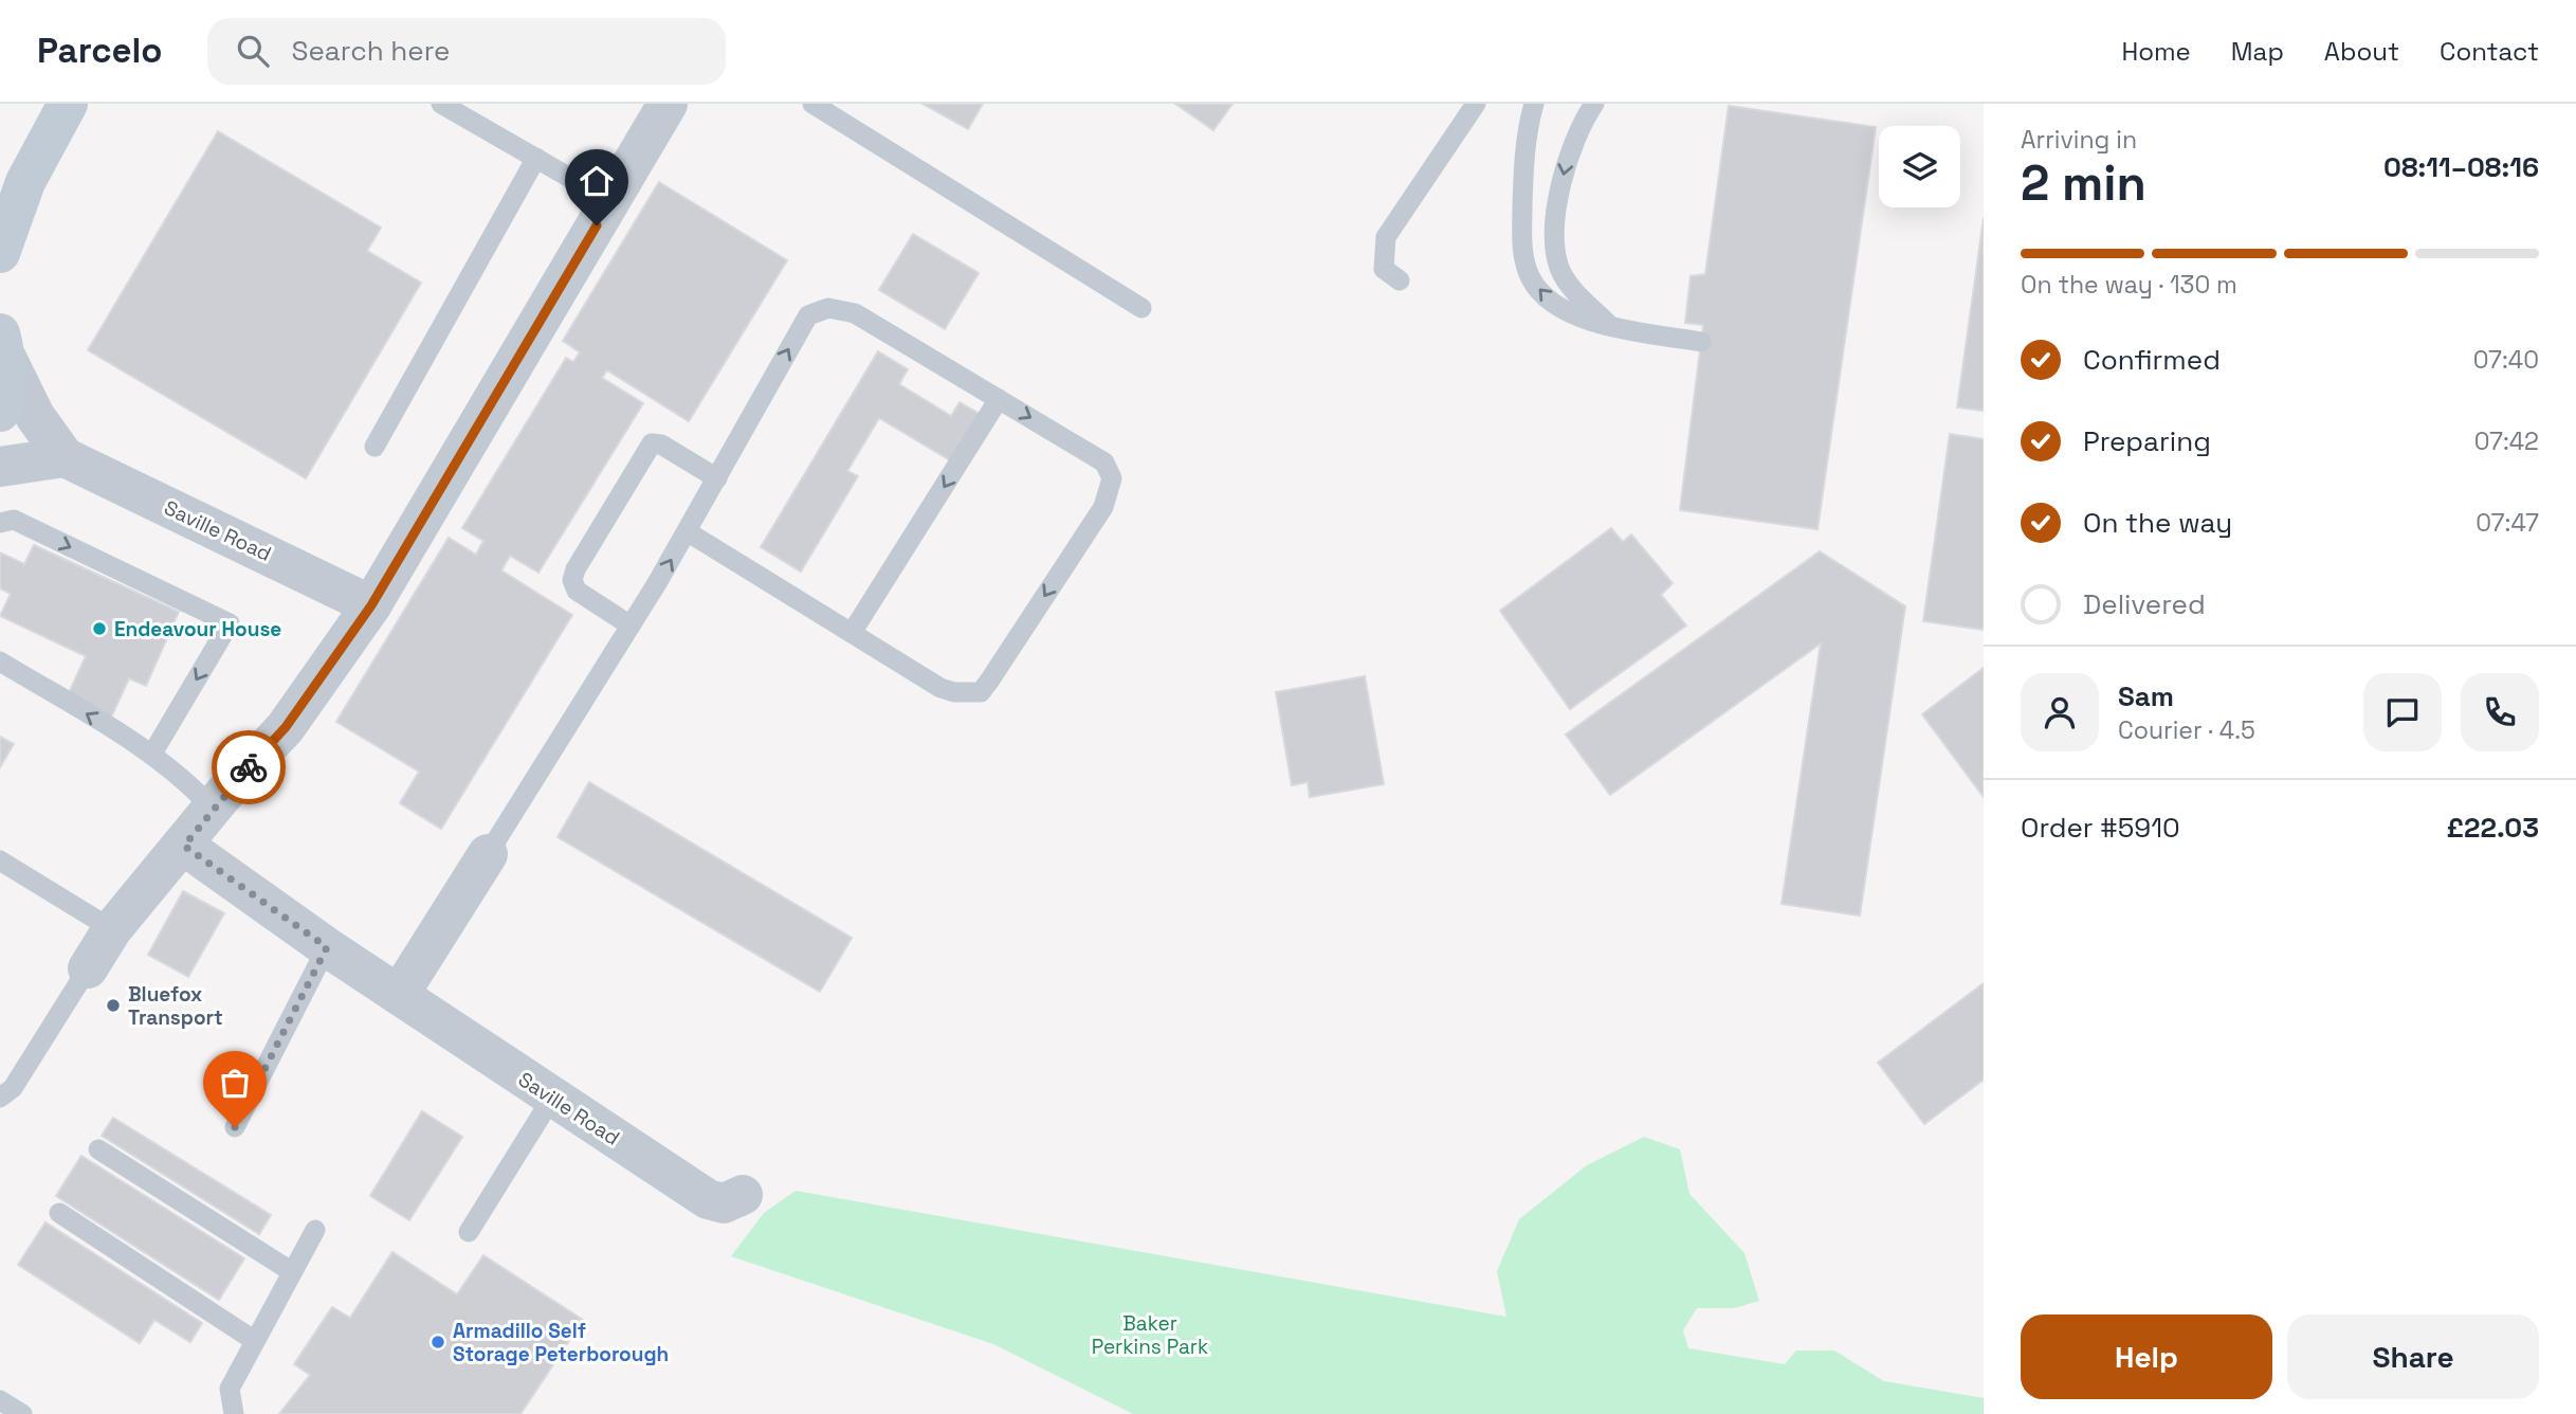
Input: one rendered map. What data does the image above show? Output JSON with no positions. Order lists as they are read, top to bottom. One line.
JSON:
{"streets":{"street":["Saville Road"]},"parks":["Baker Perkins Park"],"places":["Endeavour House","Bluefox Transport","Armadillo Self Storage Peterborough"],"page":{"header":"Parcelo","search":"Search here","nav":["Home","Map","About","Contact"],"heading":["2 min","Arriving in","08:11–08:16"],"panel":["Sam","Courier · 4.5","Order #5910","£22.03"],"bar":"On the way · 130 m","list":[["Confirmed","07:40"],["Preparing","07:42"],["On the way","07:47"],"Delivered"],"buttons":["Help","Share"]}}
